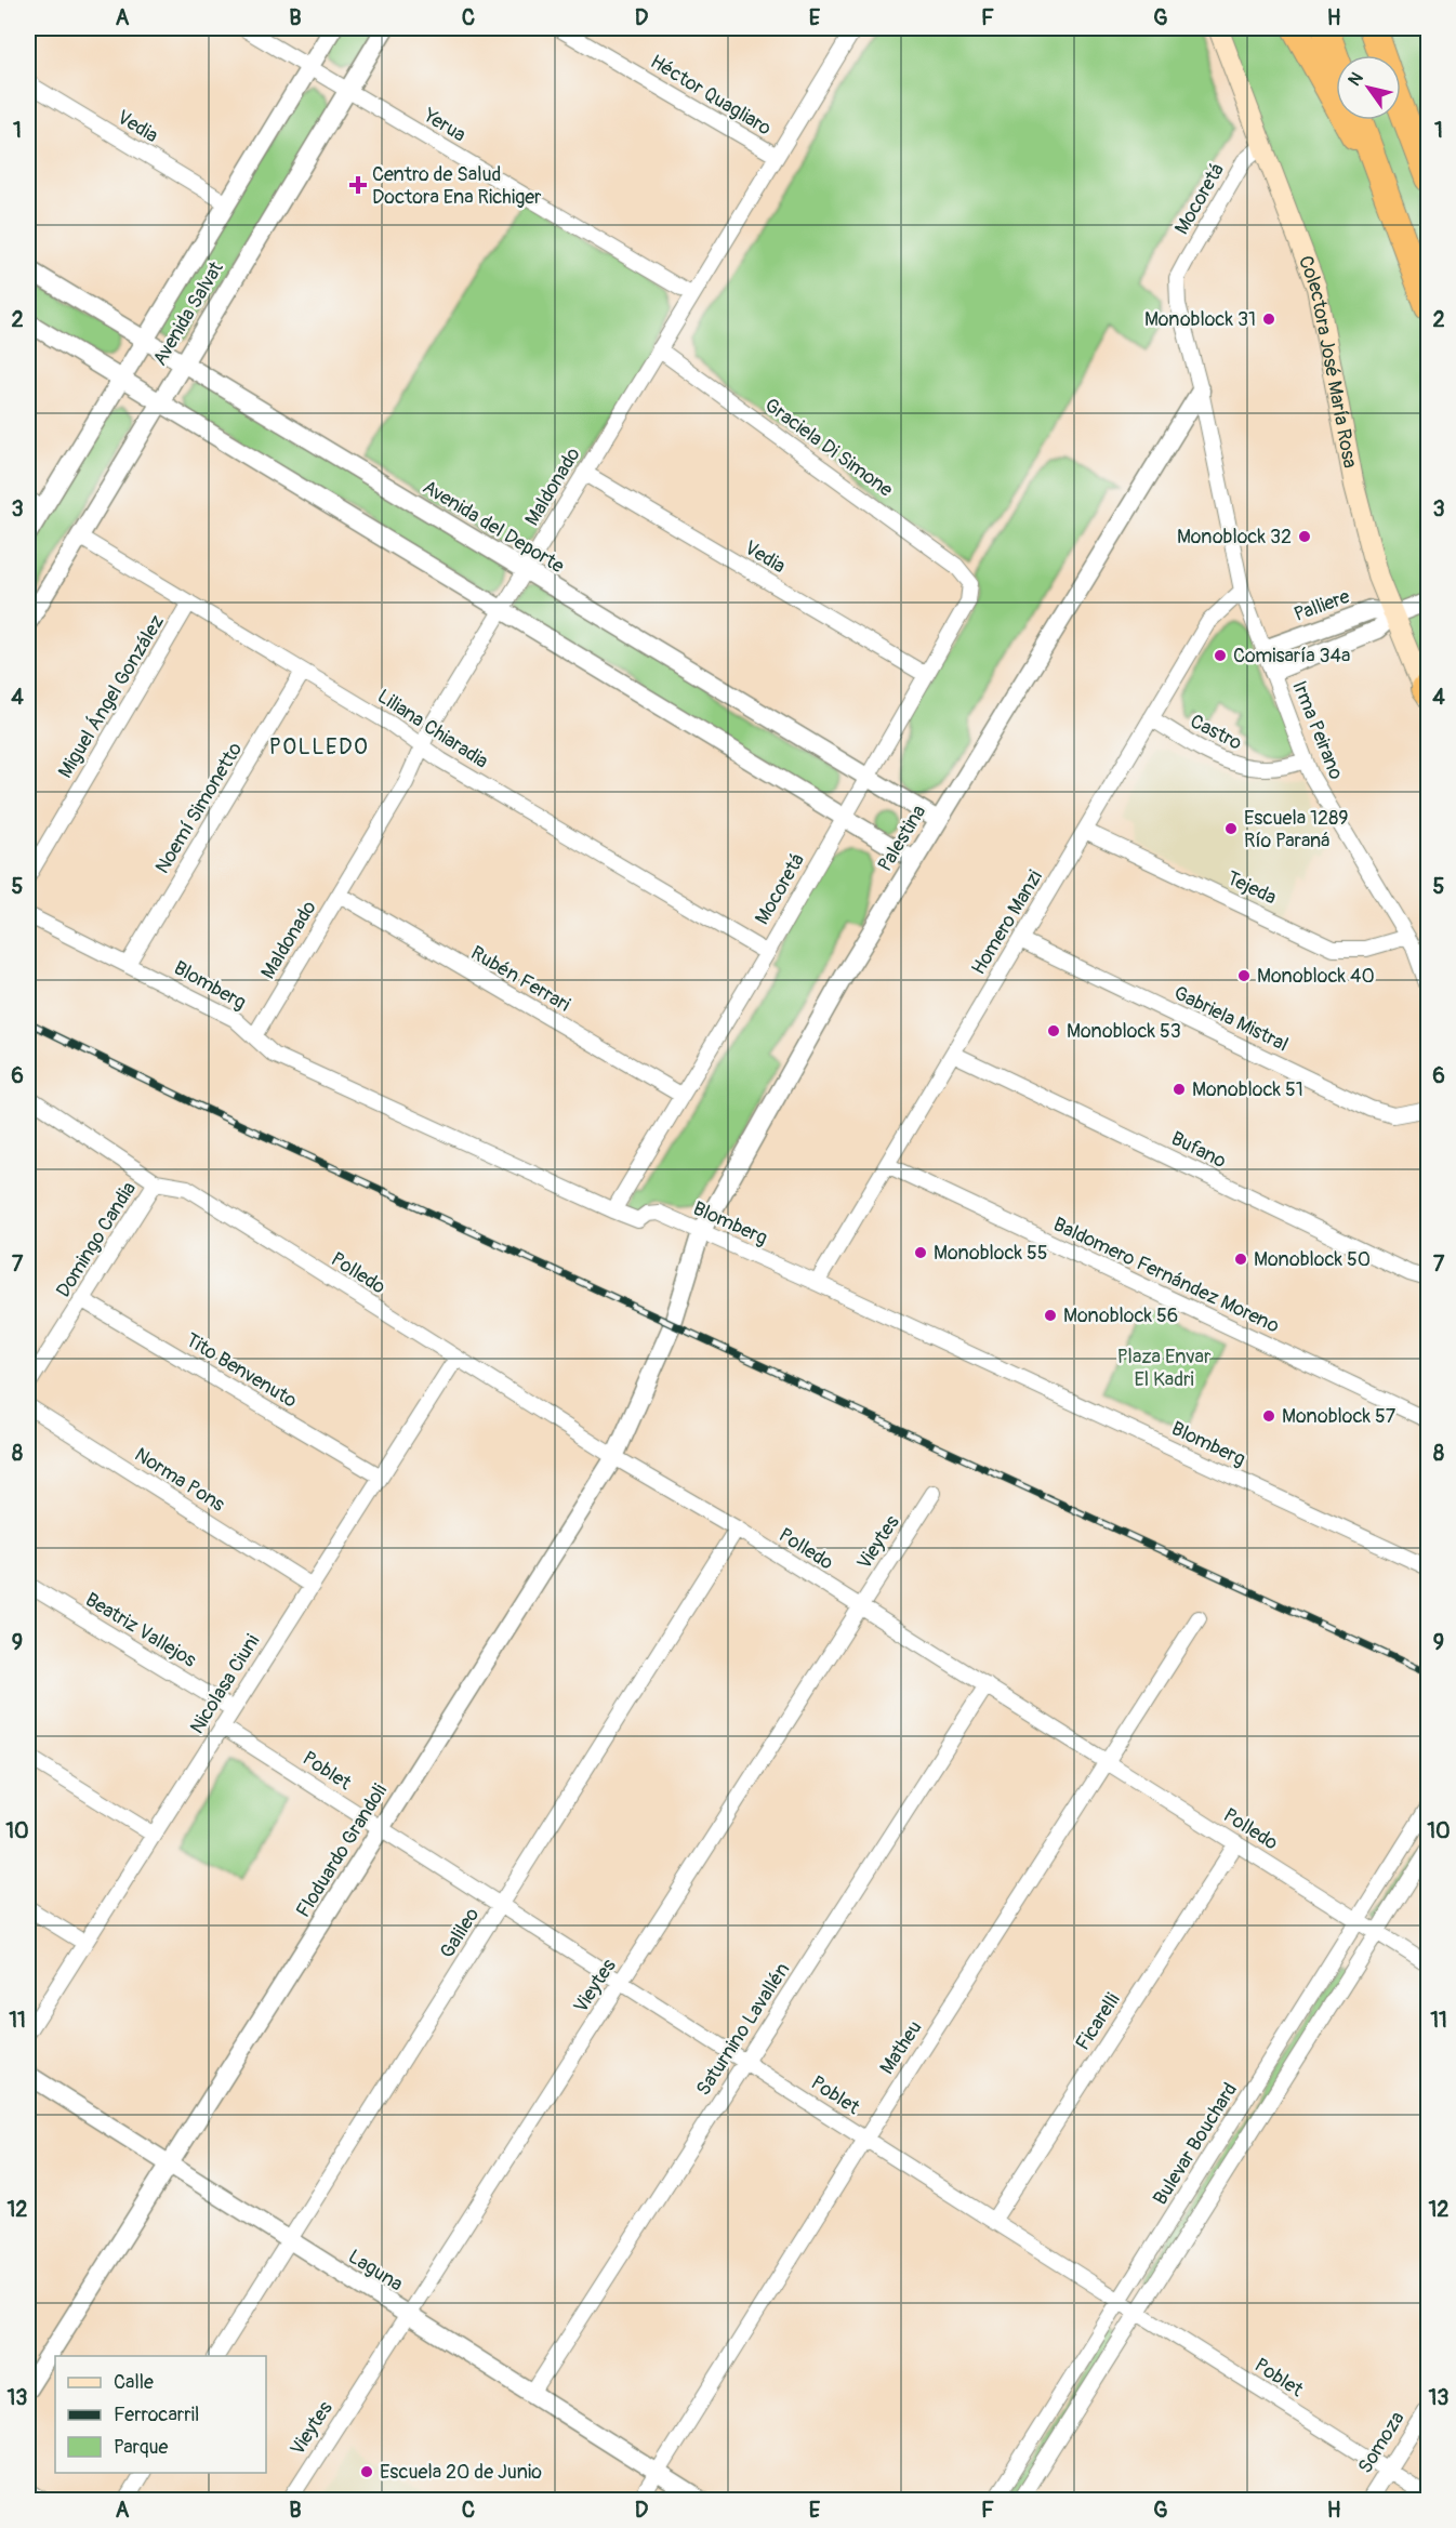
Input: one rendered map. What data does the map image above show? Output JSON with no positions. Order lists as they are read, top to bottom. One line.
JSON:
{"streets":{"main road":["Colectora José María Rosa"],"street":["Héctor Quagliaro","Yerua","Vedia","Mocoretá","Avenida Salvat","Graciela Di Simone","Maldonado","Avenida del Deporte","Palliere","Miguel Ángel González","Liliana Chiaradia","Irma Peirano","Castro","Noemí Simonetto","Palestina","Tejeda","Homero Manzi","Rubén Ferrari","Blomberg","Gabriela Mistral","Bufano","Domingo Candia","Polledo","Baldomero Fernández Moreno","Tito Benvenuto","Norma Pons","Vieytes","Beatriz Vallejos","Nicolasa Ciuni","Poblet","Floduardo Grandoli","Galileo","Ficarelli","Saturnino Lavallén","Matheu","Bulevar Bouchard","Laguna","Somoza"]},"crossings":[["Héctor Quagliaro","Maldonado"],["Yerua","Avenida Salvat"],["Yerua","Maldonado"],["Vedia","Mocoretá"],["Vedia","Avenida Salvat"],["Vedia","Maldonado"],["Mocoretá","Colectora José María Rosa"],["Mocoretá","Graciela Di Simone"],["Mocoretá","Avenida del Deporte"],["Mocoretá","Liliana Chiaradia"],["Mocoretá","Irma Peirano"],["Mocoretá","Rubén Ferrari"],["Mocoretá","Blomberg"],["Avenida Salvat","Avenida del Deporte"],["Avenida Salvat","Liliana Chiaradia"],["Colectora José María Rosa","Palliere"],["Graciela Di Simone","Maldonado"],["Maldonado","Avenida del Deporte"],["Maldonado","Liliana Chiaradia"],["Maldonado","Rubén Ferrari"],["Maldonado","Blomberg"],["Avenida del Deporte","Palestina"],["Palliere","Irma Peirano"],["Miguel Ángel González","Liliana Chiaradia"],["Liliana Chiaradia","Noemí Simonetto"],["Irma Peirano","Castro"],["Irma Peirano","Palestina"],["Irma Peirano","Tejeda"],["Irma Peirano","Homero Manzi"],["Castro","Homero Manzi"],["Noemí Simonetto","Blomberg"],["Palestina","Blomberg"],["Palestina","Floduardo Grandoli"],["Tejeda","Homero Manzi"],["Homero Manzi","Blomberg"],["Homero Manzi","Gabriela Mistral"],["Homero Manzi","Bufano"],["Homero Manzi","Baldomero Fernández Moreno"],["Domingo Candia","Polledo"],["Domingo Candia","Tito Benvenuto"],["Polledo","Vieytes"],["Polledo","Nicolasa Ciuni"],["Polledo","Floduardo Grandoli"],["Polledo","Galileo"],["Polledo","Ficarelli"],["Polledo","Saturnino Lavallén"],["Polledo","Matheu"],["Polledo","Bulevar Bouchard"],["Tito Benvenuto","Nicolasa Ciuni"],["Norma Pons","Nicolasa Ciuni"],["Vieytes","Poblet"],["Vieytes","Laguna"],["Beatriz Vallejos","Nicolasa Ciuni"],["Nicolasa Ciuni","Poblet"],["Poblet","Floduardo Grandoli"],["Poblet","Galileo"],["Poblet","Ficarelli"],["Poblet","Saturnino Lavallén"],["Poblet","Matheu"],["Poblet","Bulevar Bouchard"],["Poblet","Somoza"],["Floduardo Grandoli","Laguna"],["Galileo","Laguna"],["Saturnino Lavallén","Laguna"],["Matheu","Laguna"]],"districts":["POLLEDO"],"parks":["Plaza Envar El Kadri"],"places":{"health":["Centro de Salud Doctora Ena Richiger"],"other":["Monoblock 31","Monoblock 32","Comisaría 34ª","Escuela 1289 Río Paraná","Monoblock 40","Monoblock 53","Monoblock 51","Monoblock 55","Monoblock 50","Monoblock 56","Monoblock 57","Escuela 20 de Junio"]},"legend":["Calle","Ferrocarril","Parque"],"north":"top left","grid":{"columns":["A","B","C","D","E","F","G","H"],"rows":["1","2","3","4","5","6","7","8","9","10","11","12","13"]}}
